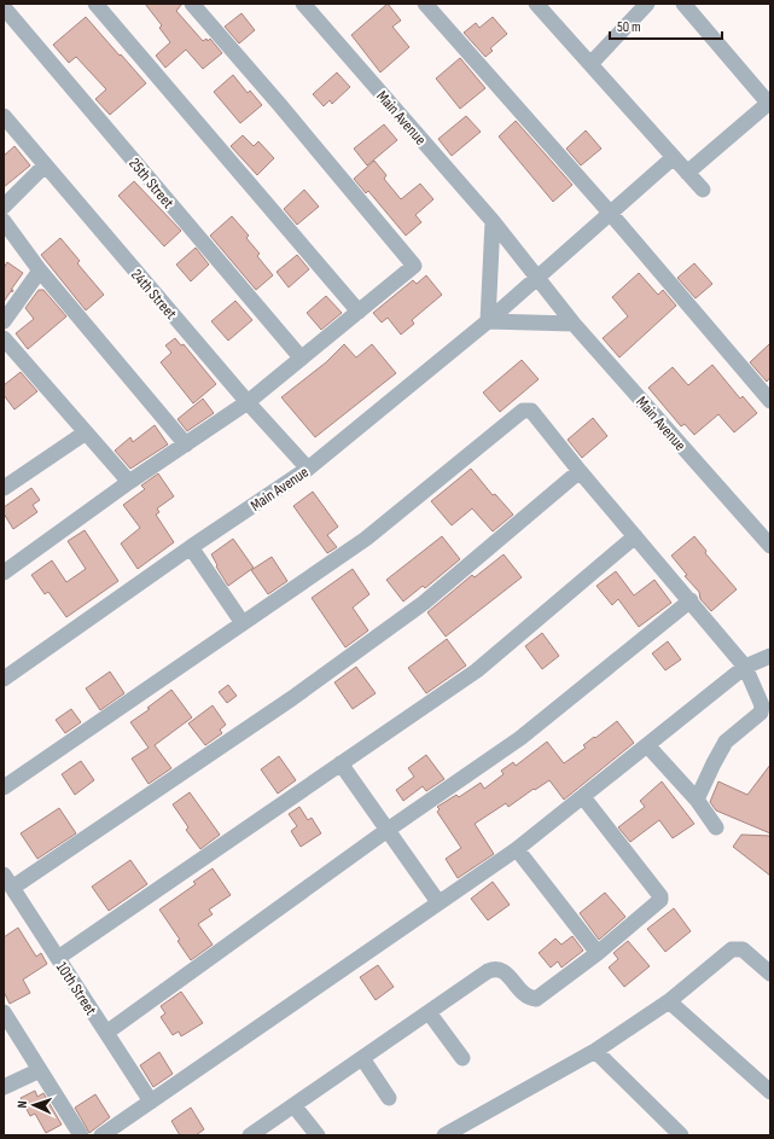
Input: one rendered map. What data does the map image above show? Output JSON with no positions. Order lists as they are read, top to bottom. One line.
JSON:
{"streets":{"street":["Main Avenue","25th Street","24th Street","10th Street"]},"crossings":[["Main Avenue","24th Street"]],"scale_bar":"50 m","north":"left"}
